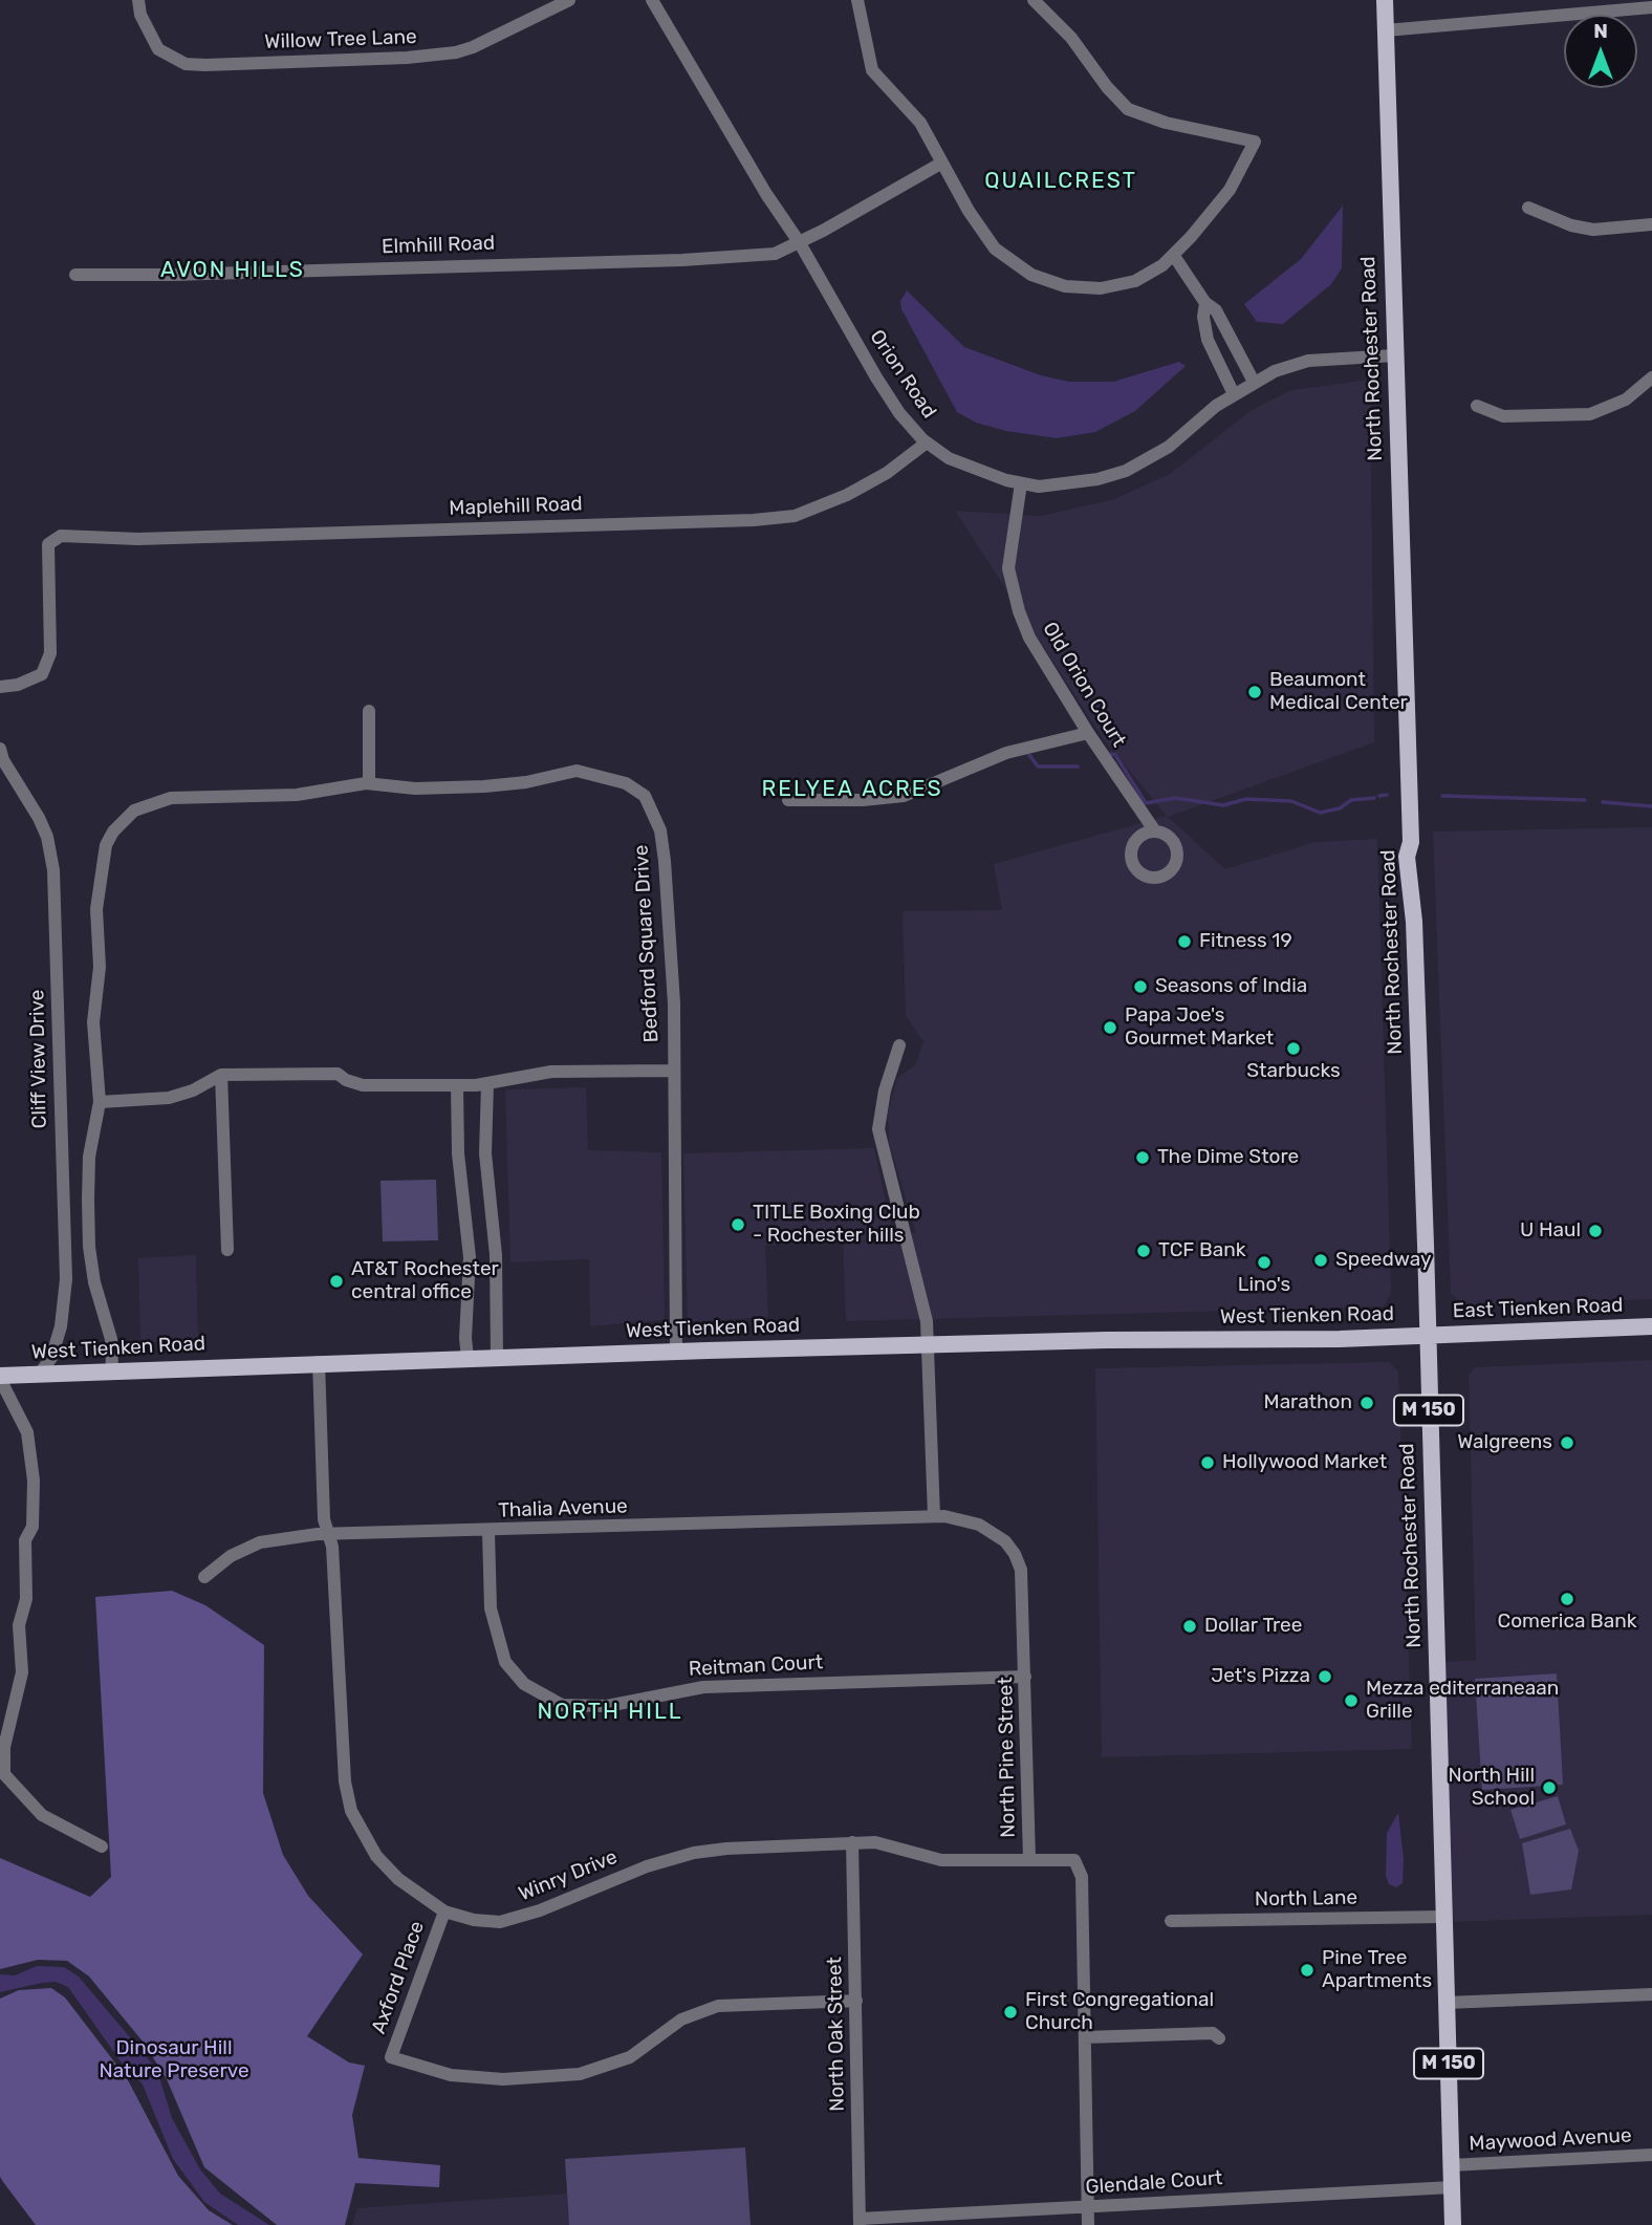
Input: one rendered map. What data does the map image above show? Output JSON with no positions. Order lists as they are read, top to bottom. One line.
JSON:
{"streets":{"main road":["North Rochester Road","East Tienken Road","West Tienken Road","M 150"],"street":["Willow Tree Lane","Elmhill Road","Orion Road","Maplehill Road","Old Orion Court","Bedford Square Drive","Cliff View Drive","Thalia Avenue","Reitman Court","North Pine Street","Winry Drive","North Lane","Axford Place","North Oak Street","Maywood Avenue","Glendale Court"]},"crossings":[["Elmhill Road","Orion Road"],["North Rochester Road","Orion Road"],["North Rochester Road","East Tienken Road"],["North Rochester Road","West Tienken Road"],["North Rochester Road","M 150"],["North Rochester Road","North Lane"],["Orion Road","Maplehill Road"],["Orion Road","Old Orion Court"],["Bedford Square Drive","West Tienken Road"],["Cliff View Drive","West Tienken Road"],["East Tienken Road","West Tienken Road"],["West Tienken Road","Winry Drive"],["M 150","North Lane"],["M 150","Maywood Avenue"],["M 150","Glendale Court"],["Thalia Avenue","Reitman Court"],["Thalia Avenue","North Pine Street"],["Thalia Avenue","Winry Drive"],["Reitman Court","North Pine Street"],["North Pine Street","Winry Drive"],["North Pine Street","Glendale Court"],["Winry Drive","Axford Place"],["Winry Drive","North Oak Street"],["Axford Place","North Oak Street"],["North Oak Street","Glendale Court"]],"districts":["QUAILCREST","AVON HILLS","RELYEA ACRES","NORTH HILL"],"parks":["Dinosaur Hill Nature Preserve"],"places":["Beaumont Medical Center","Fitness 19","Seasons of India","Papa Joe's Gourmet Market","Starbucks","The Dime Store","TITLE Boxing Club - Rochester hills","U Haul","TCF Bank","Speedway","Lino's","AT&T Rochester central office","Marathon","Walgreens","Hollywood Market","Comerica Bank","Dollar Tree","Jet's Pizza","Mezza editerraneaan Grille","North Hill School","Pine Tree Apartments","First Congregational Church"],"north":"top"}
